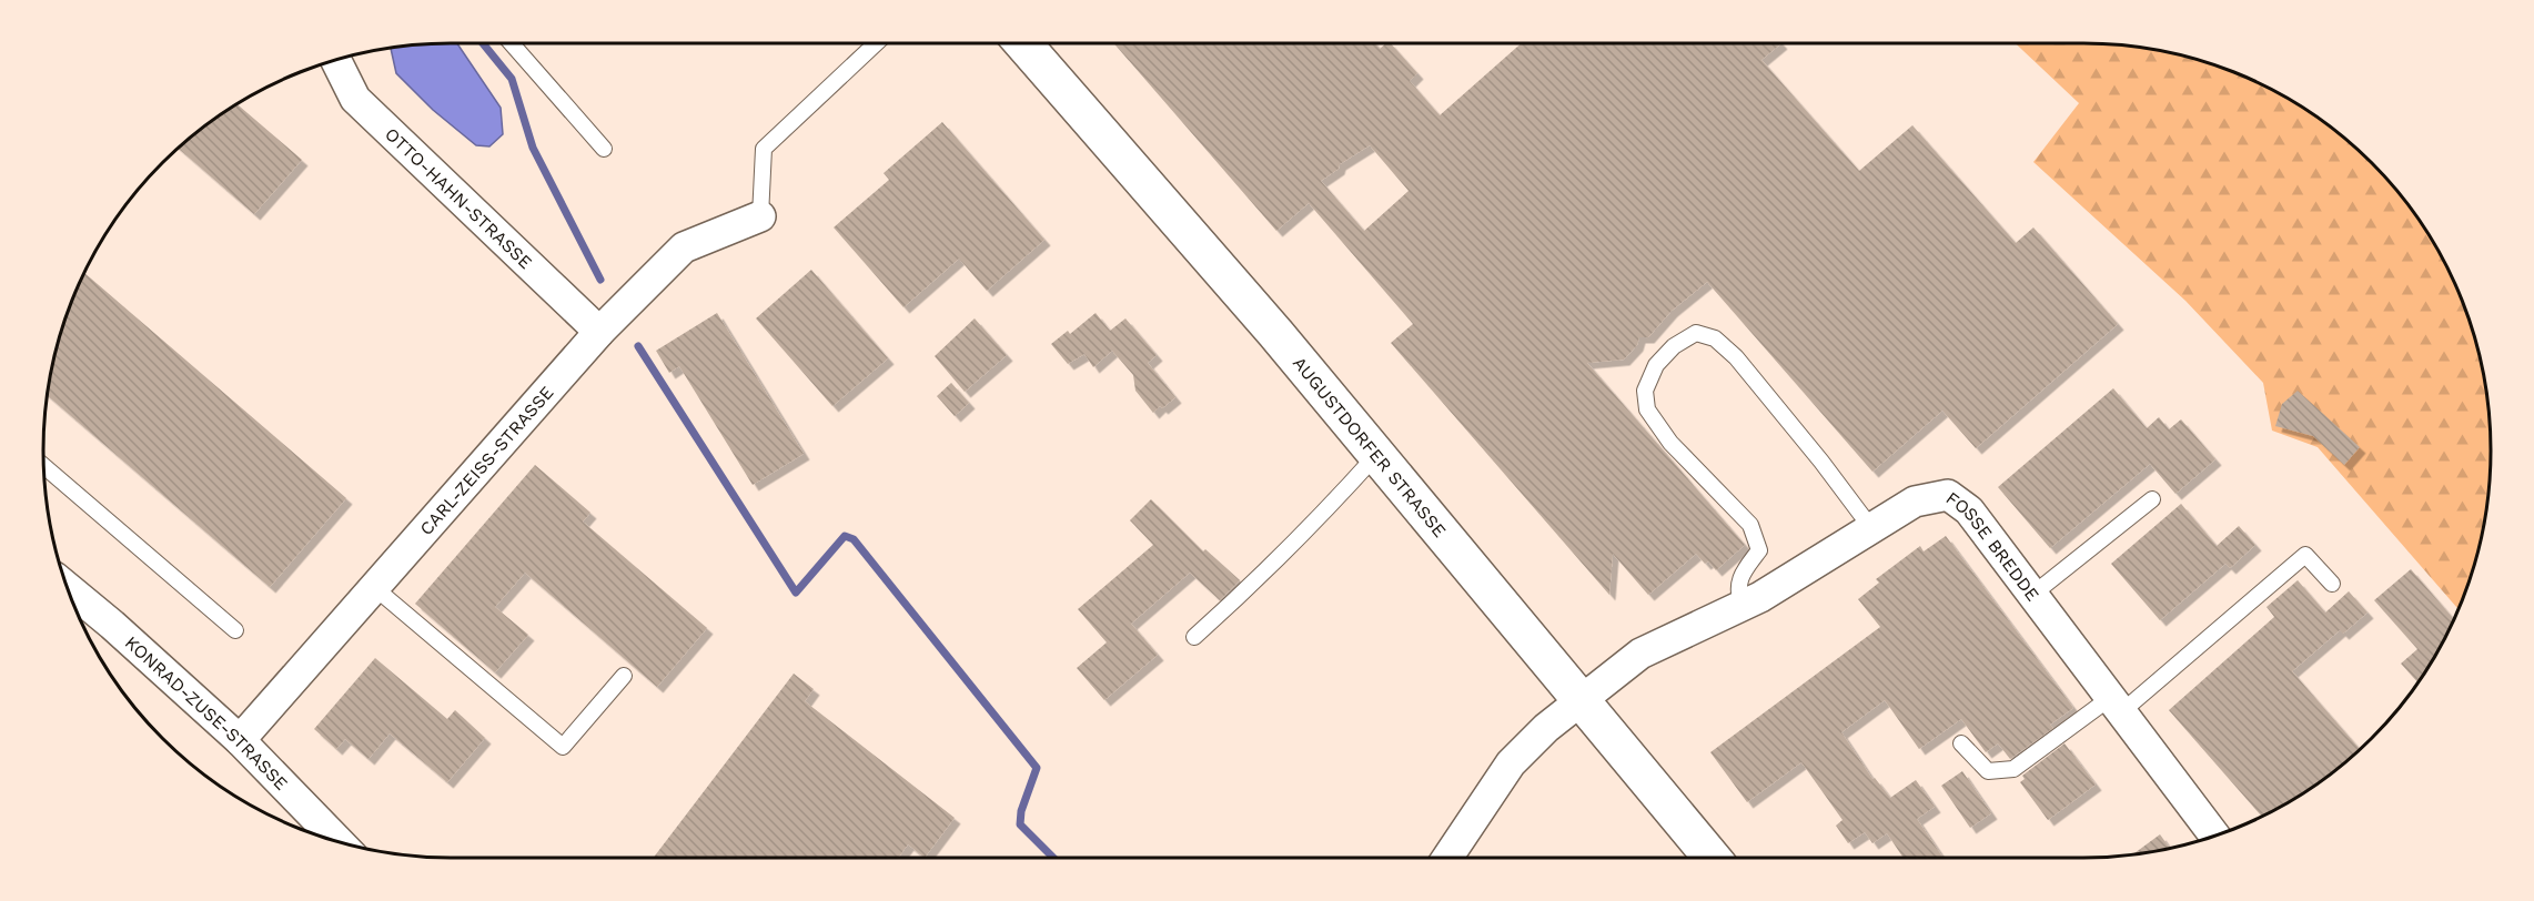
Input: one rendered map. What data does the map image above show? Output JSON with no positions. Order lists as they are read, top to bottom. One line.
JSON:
{"streets":{"main road":["AUGUSTDORFER STRASSE"],"street":["OTTO-HAHN-STRASSE","CARL-ZEISS-STRASSE","FOSSE BREDDE","KONRAD-ZUSE-STRASSE"]},"crossings":[["OTTO-HAHN-STRASSE","CARL-ZEISS-STRASSE"],["AUGUSTDORFER STRASSE","FOSSE BREDDE"],["CARL-ZEISS-STRASSE","KONRAD-ZUSE-STRASSE"]]}
